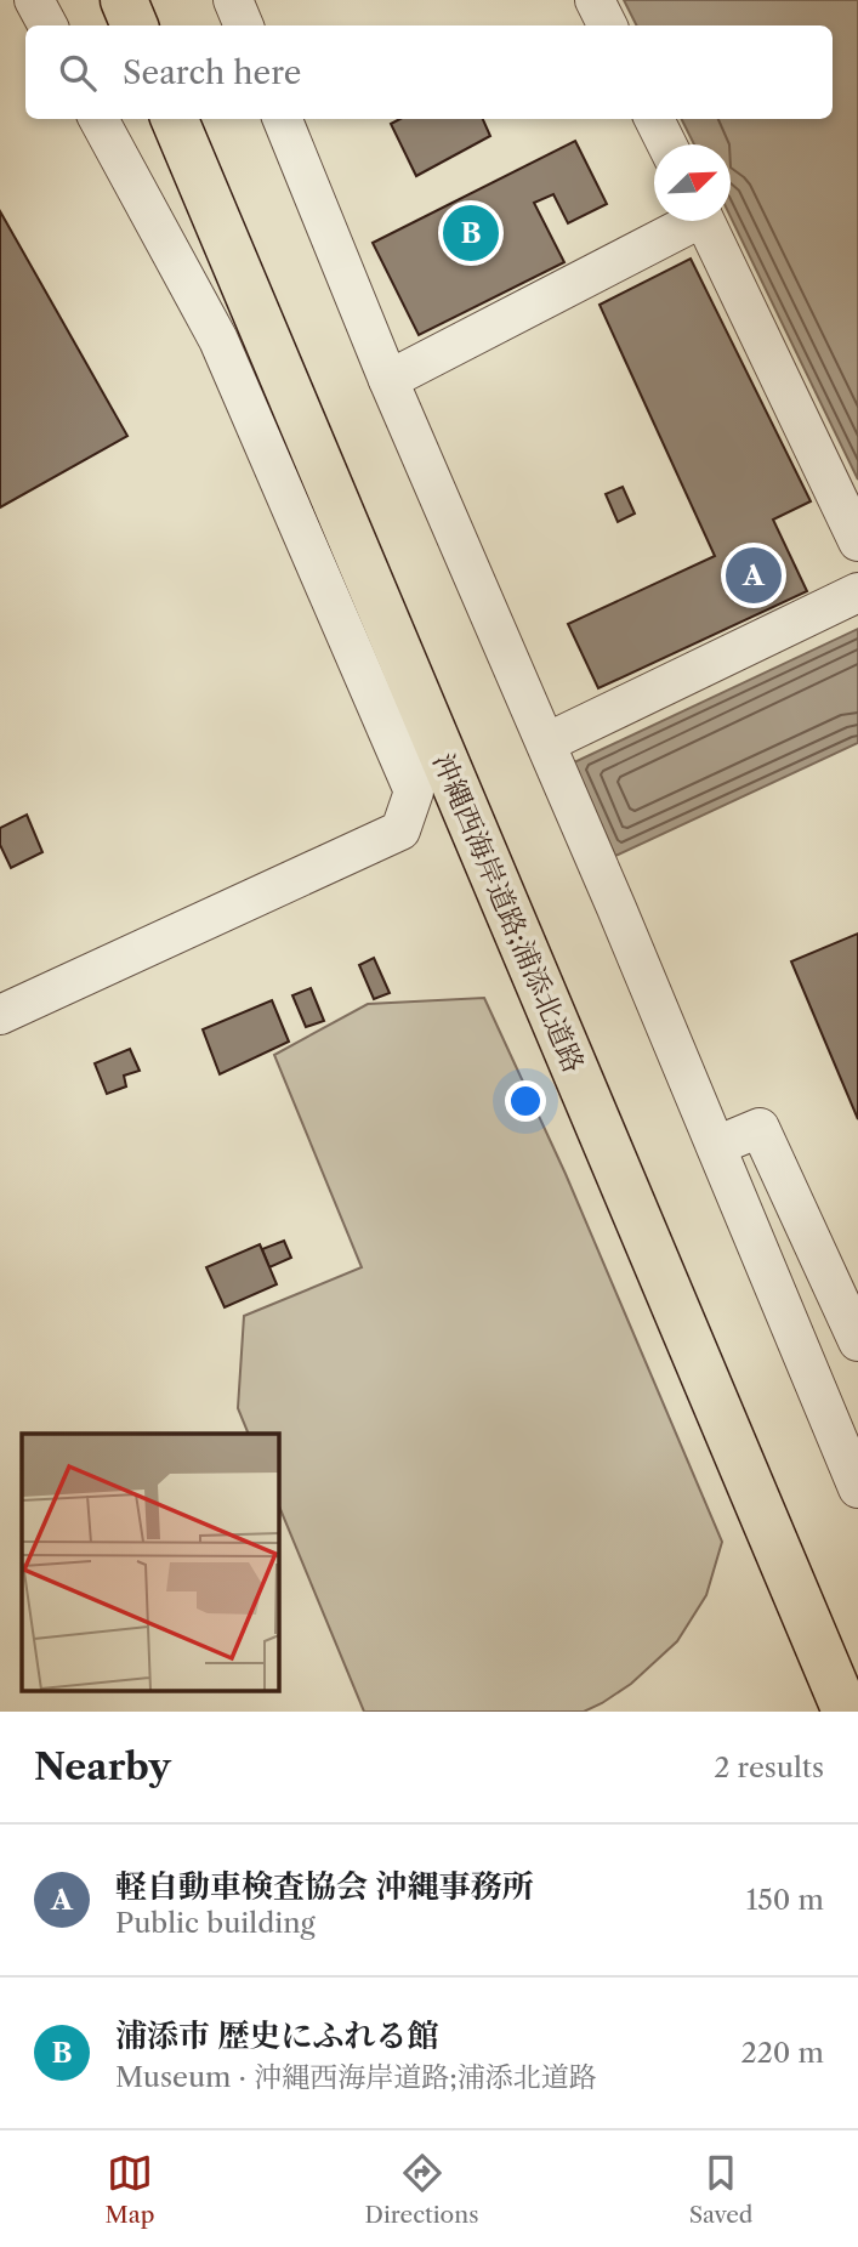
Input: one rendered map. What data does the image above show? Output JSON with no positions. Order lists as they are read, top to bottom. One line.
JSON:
{"streets":{"highway":["沖縄西海岸道路;浦添北道路"]},"north":"top right","page":{"search":"Search here","pins":["B","A"],"heading":["Nearby","2 results"],"list":[{"mark":"A","name":"軽自動車検査協会 沖縄事務所","note":"Public building","value":"150 m"},{"mark":"B","name":"浦添市 歴史にふれる館","note":"Museum · 沖縄西海岸道路;浦添北道路","value":"220 m"}],"nav":["Map","Directions","Saved"]}}
